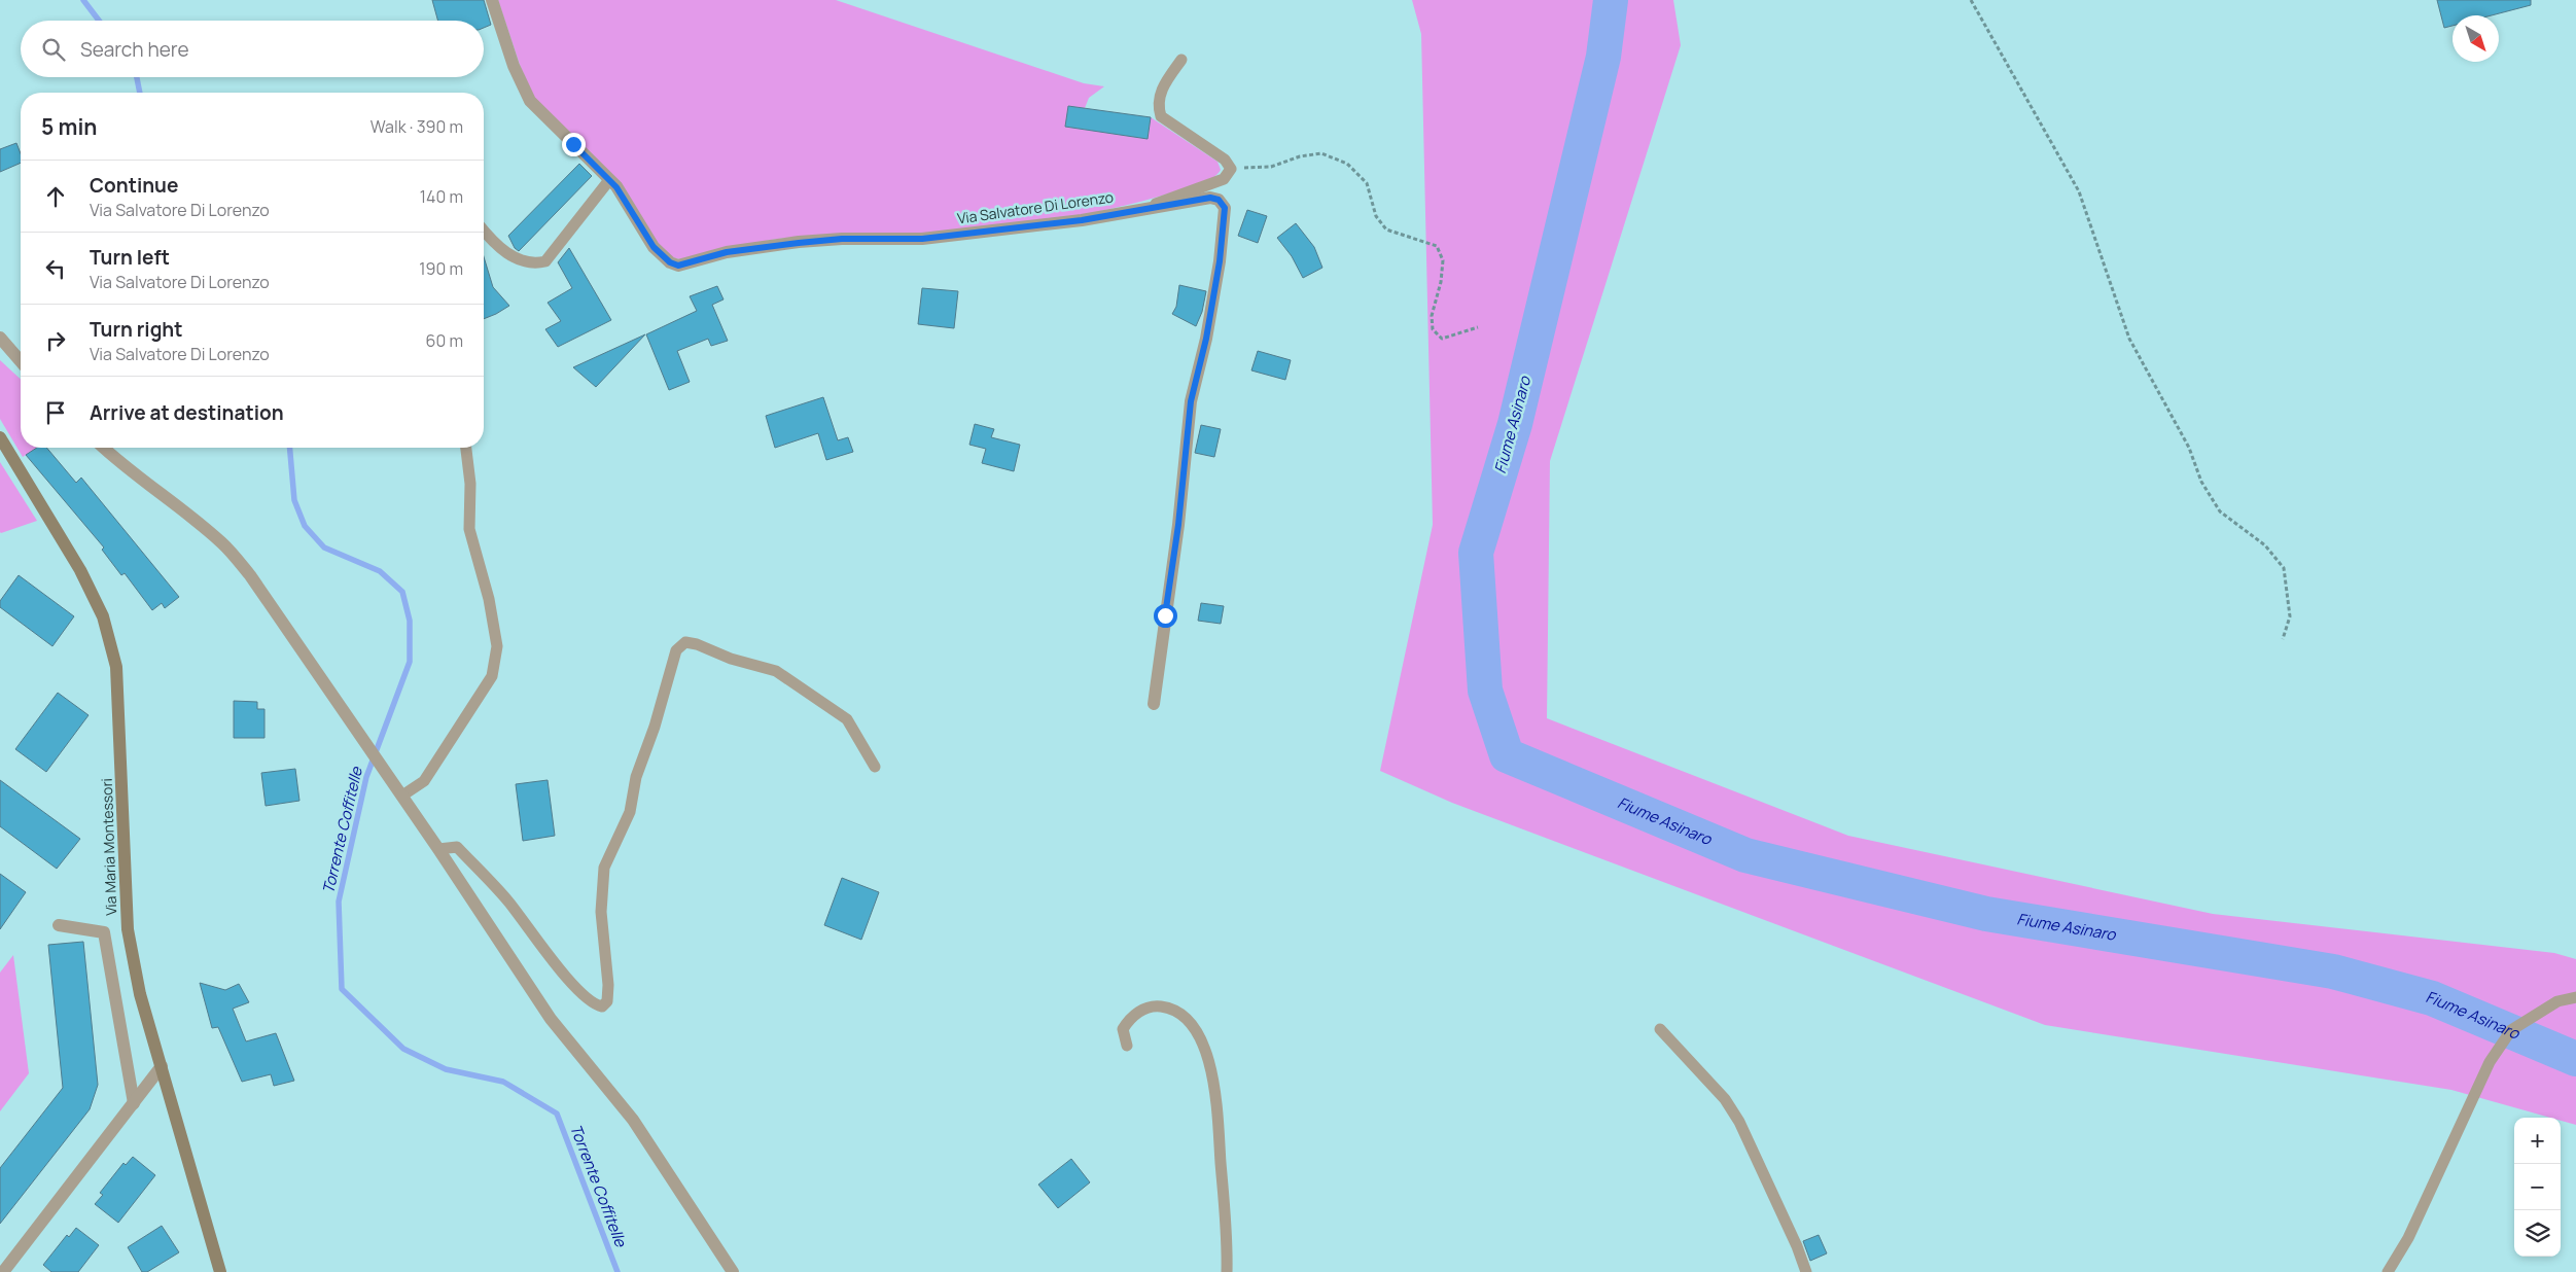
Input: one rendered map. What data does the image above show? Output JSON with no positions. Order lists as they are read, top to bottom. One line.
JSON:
{"streets":{"street":["Via Salvatore Di Lorenzo","Via Maria Montessori"]},"water":["Fiume Asinaro","Torrente Coffitelle"],"north":"bottom right","page":{"search":"Search here","heading":["5 min","Walk · 390 m"],"list":[["Continue","Via Salvatore Di Lorenzo","140 m"],["Turn left","Via Salvatore Di Lorenzo","190 m"],["Turn right","Via Salvatore Di Lorenzo","60 m"],"Arrive at destination"],"map_buttons":["+","−"]}}
